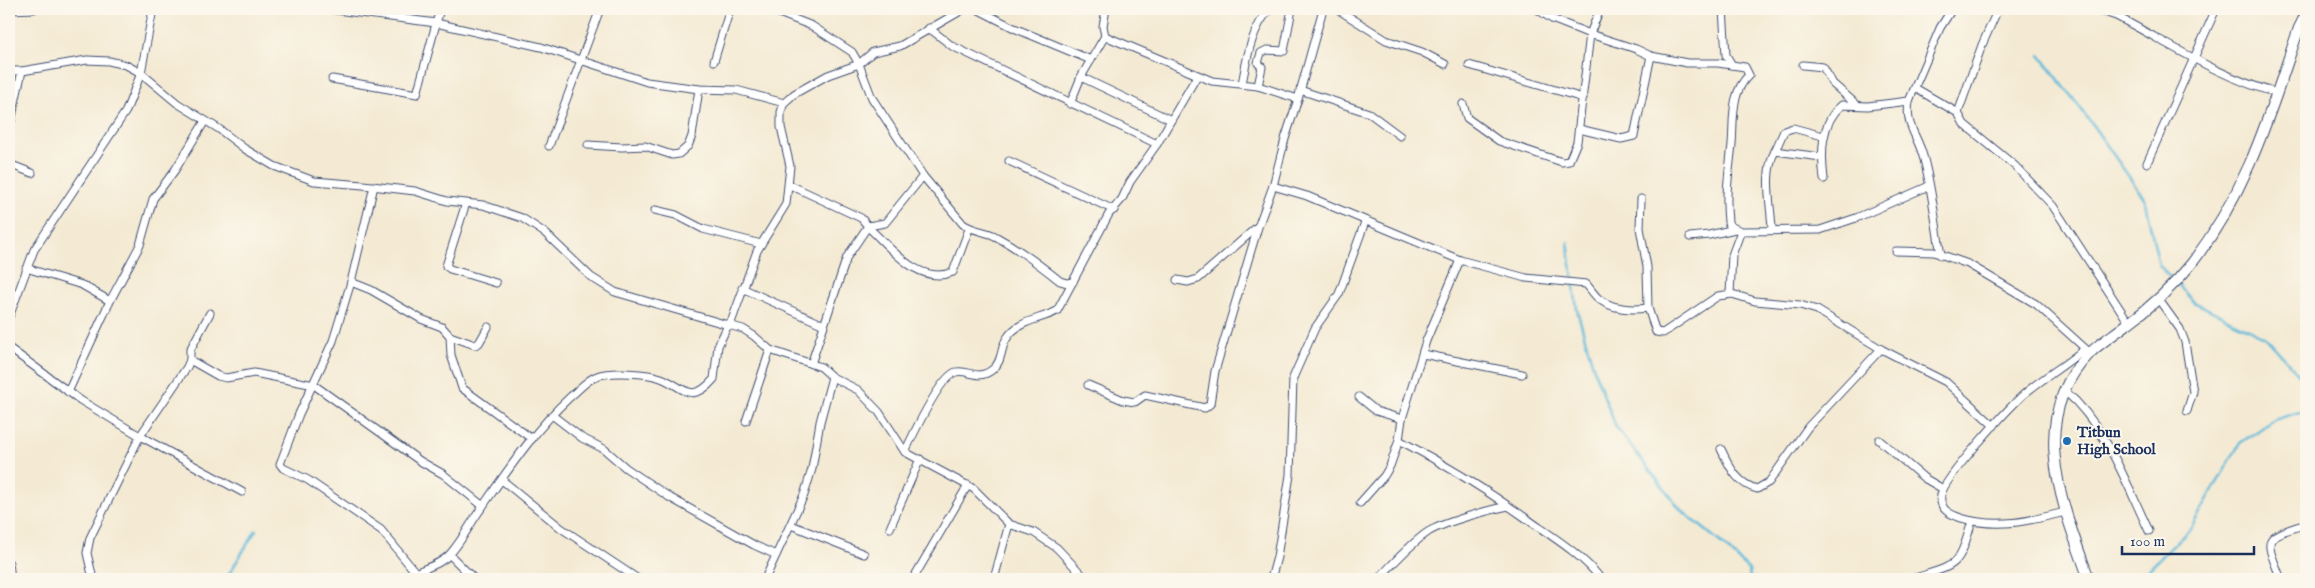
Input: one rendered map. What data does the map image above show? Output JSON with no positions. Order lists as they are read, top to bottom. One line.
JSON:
{"places":["Titbun High School"],"scale_bar":"100 m"}
